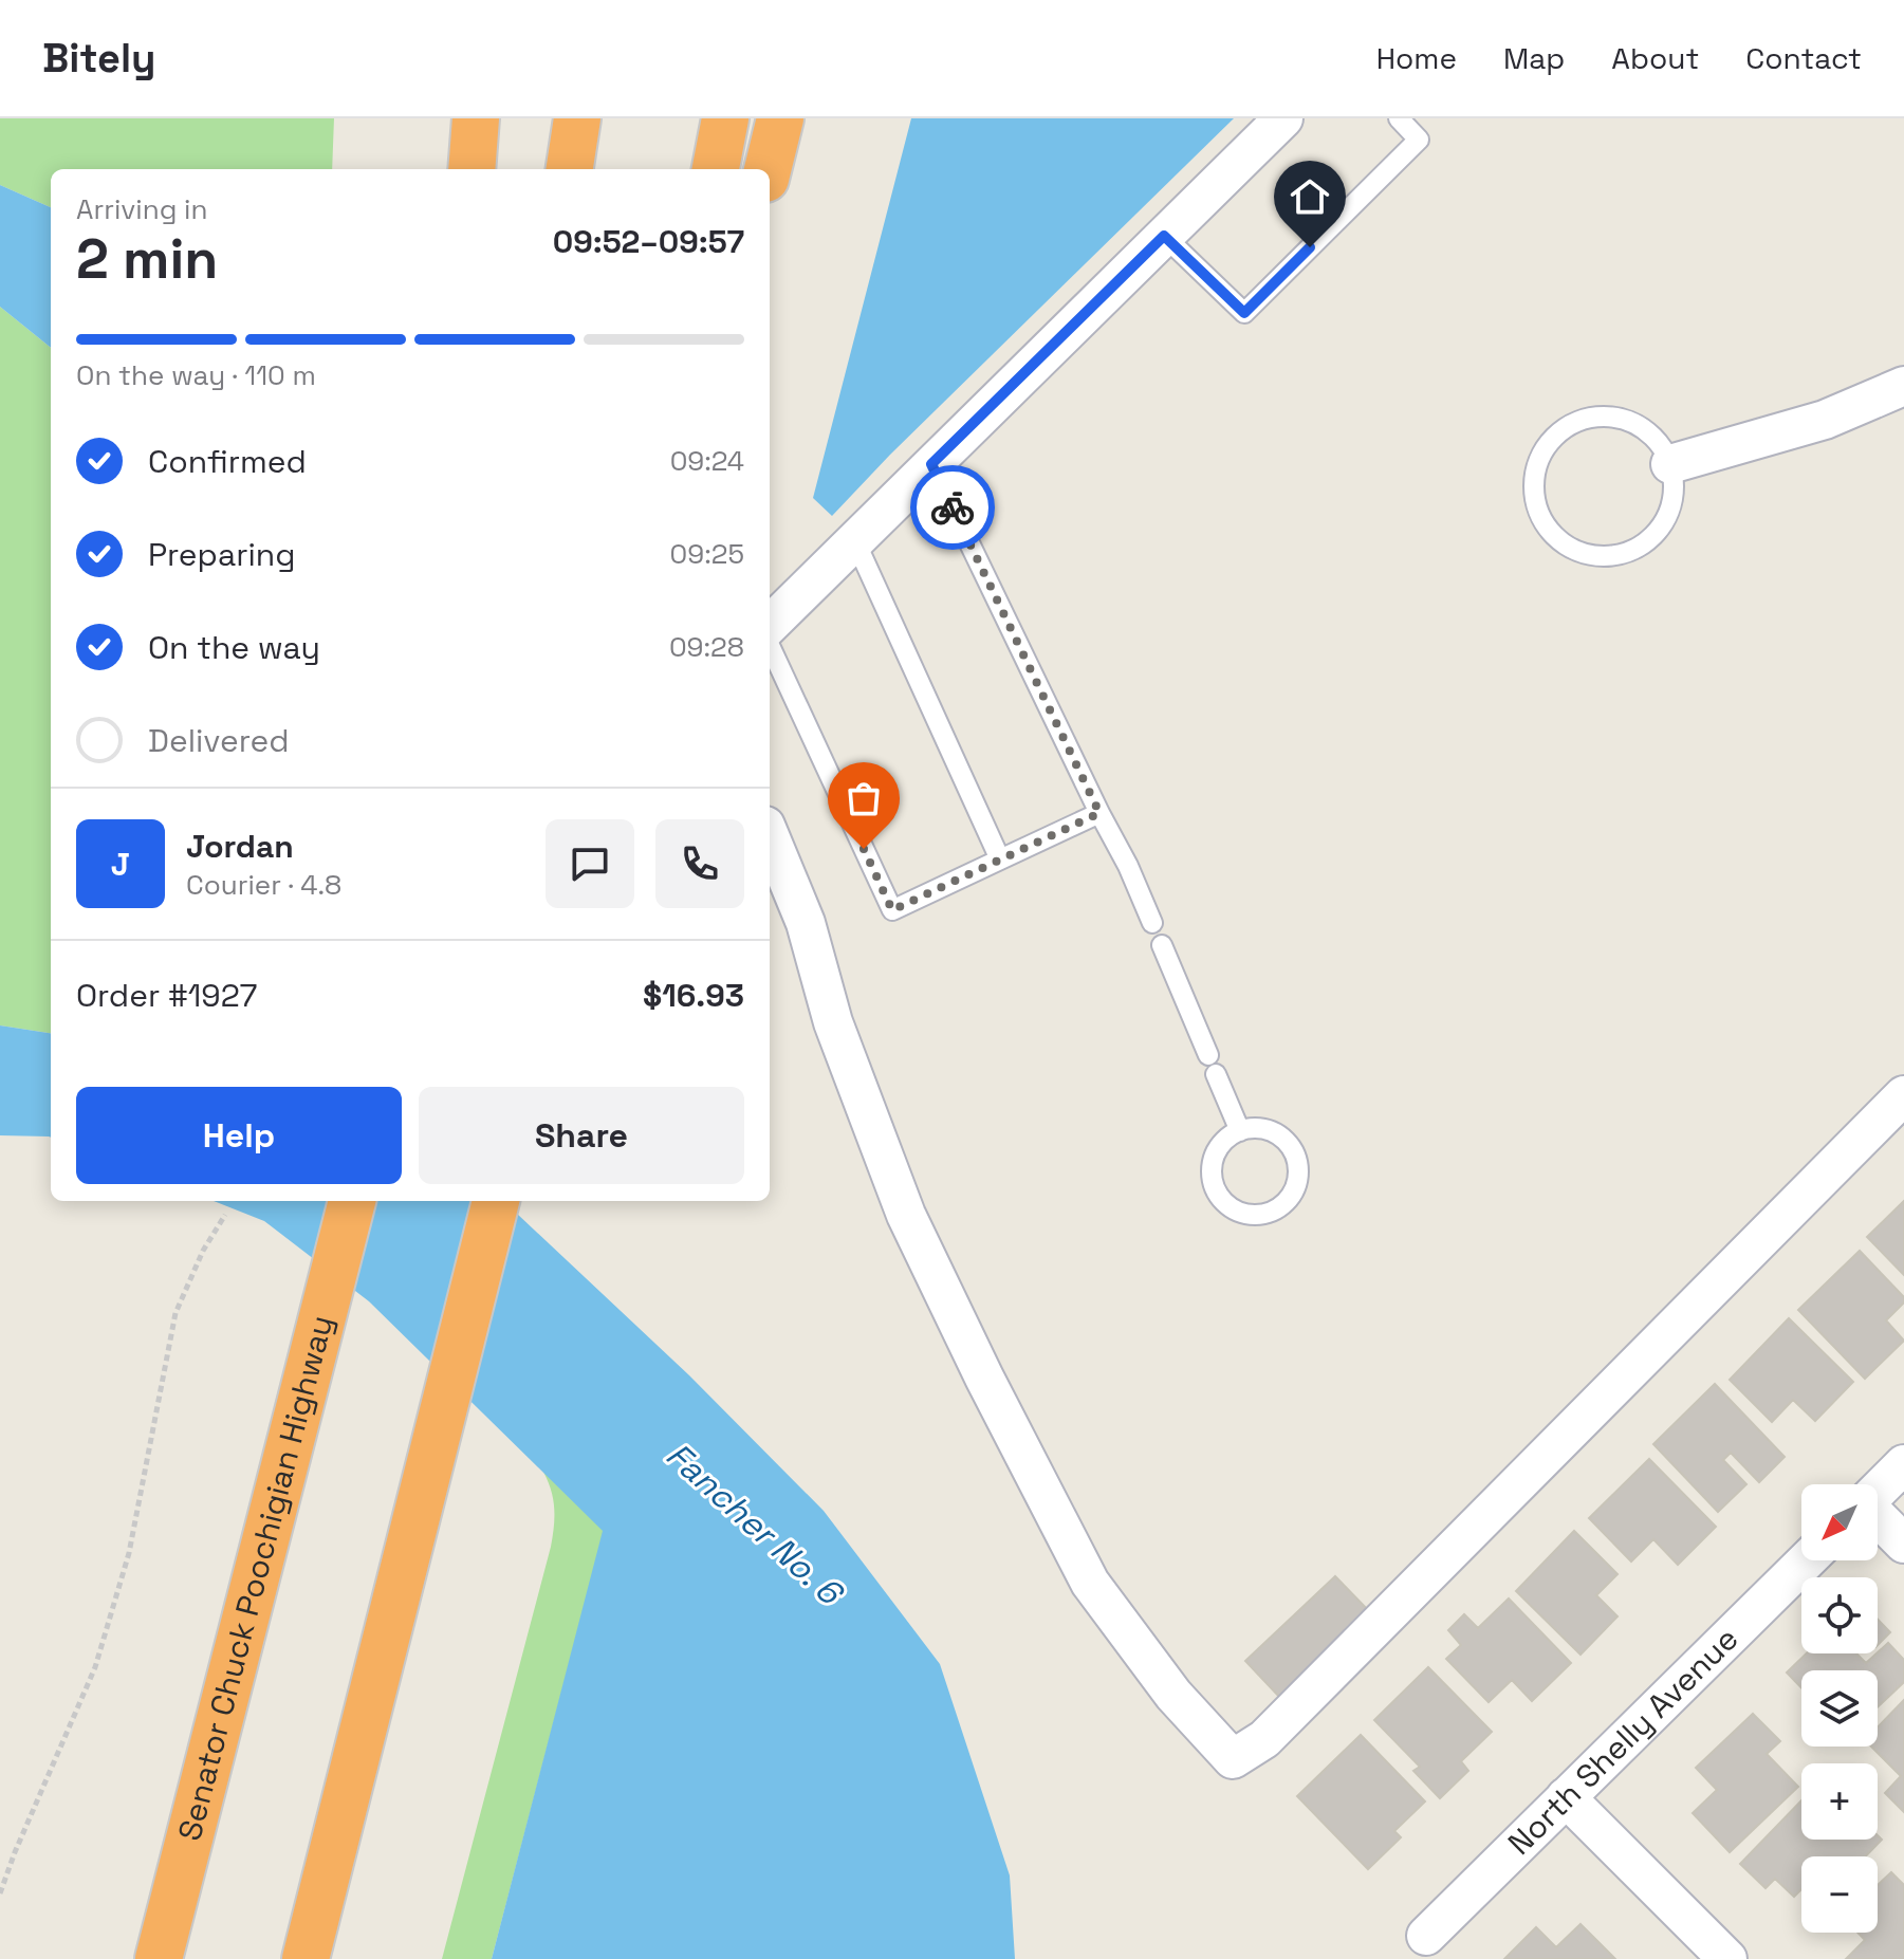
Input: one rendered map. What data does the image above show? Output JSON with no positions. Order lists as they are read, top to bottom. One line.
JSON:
{"streets":{"highway":["Senator Chuck Poochigian Highway"],"street":["North Shelly Avenue"]},"water":["Fancher No. 6"],"north":"bottom left","page":{"header":"Bitely","nav":["Home","Map","About","Contact"],"heading":["2 min","Arriving in","09:52–09:57"],"panel":["Jordan","Courier · 4.8","Order #1927","$16.93"],"bar":"On the way · 110 m","list":[["Confirmed","09:24"],["Preparing","09:25"],["On the way","09:28"],"Delivered"],"round":"J","buttons":["Help","Share"],"map_buttons":["+","−"]}}
